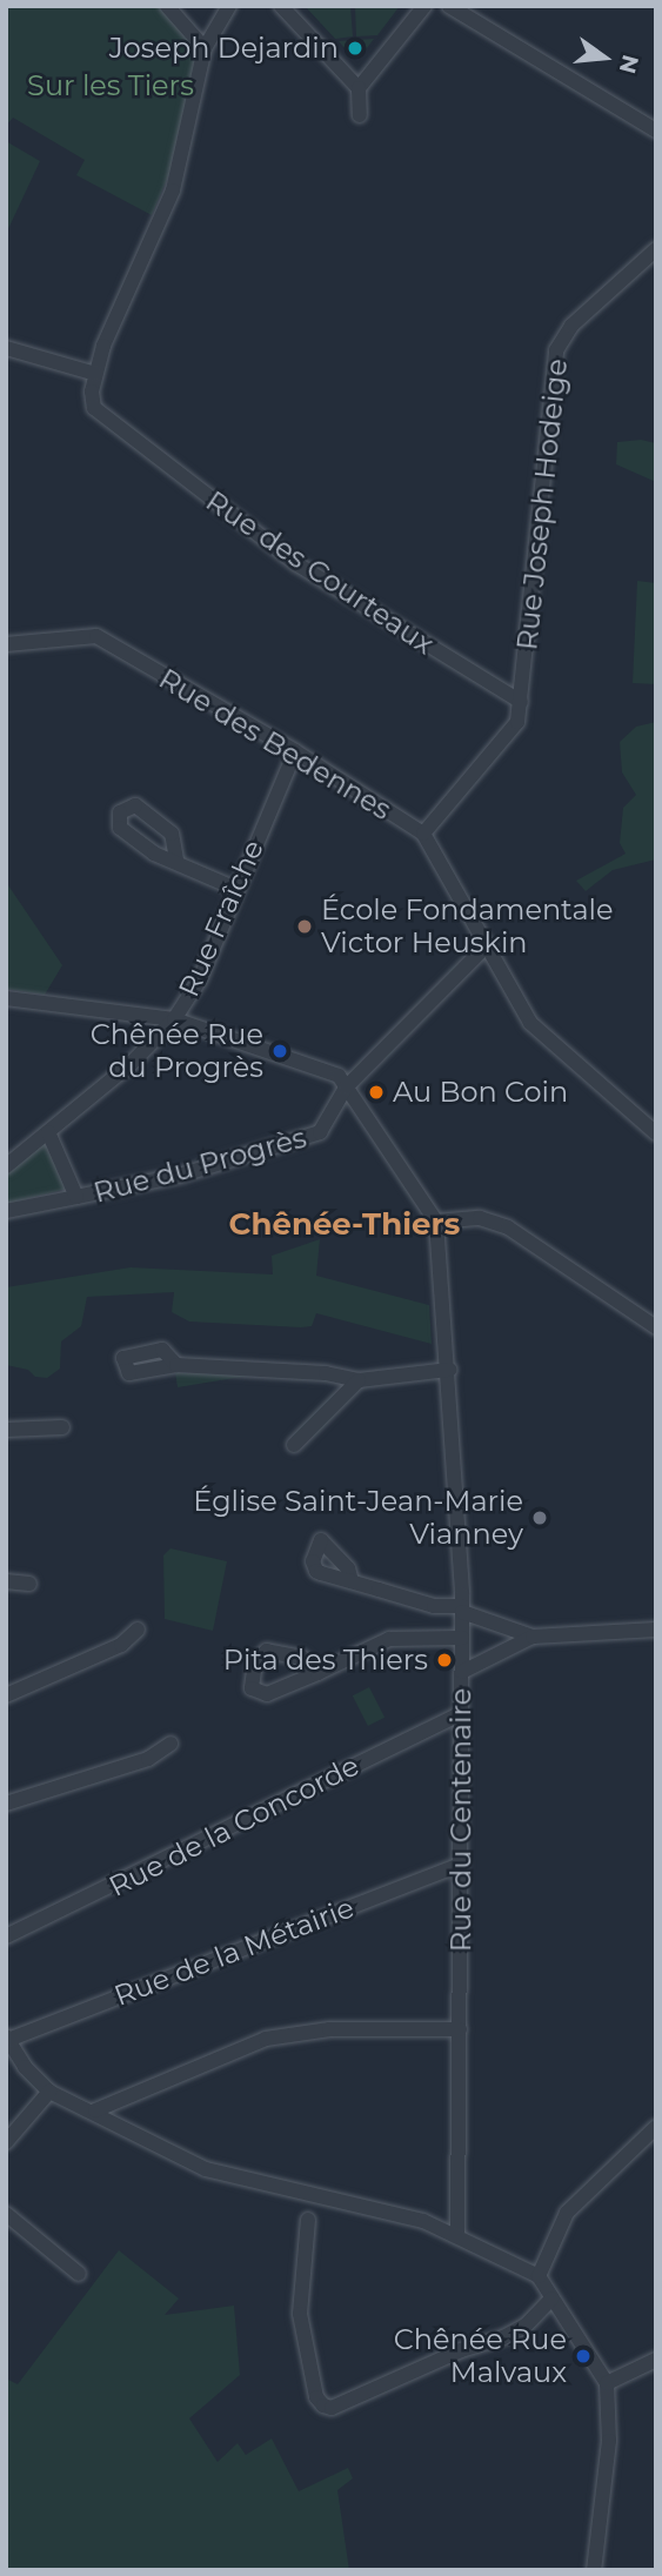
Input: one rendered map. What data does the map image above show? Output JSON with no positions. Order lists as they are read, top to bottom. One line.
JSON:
{"streets":{"street":["Rue Joseph Hodeige","Rue des Courteaux","Rue des Bedennes","Rue Fraîche","Rue du Progrès","Rue du Centenaire","Rue de la Concorde","Rue de la Métairie"]},"crossings":[["Rue Joseph Hodeige","Rue des Courteaux"],["Rue des Bedennes","Rue Fraîche"],["Rue des Bedennes","Rue du Progrès"],["Rue du Progrès","Rue du Centenaire"],["Rue du Centenaire","Rue de la Concorde"],["Rue du Centenaire","Rue de la Métairie"]],"districts":["Chênée-Thiers"],"parks":["Sur les Tiers"],"places":["Joseph Dejardin","École Fondamentale Victor Heuskin","Chênée Rue du Progrès","Au Bon Coin","Église Saint-Jean-Marie Vianney","Pita des Thiers","Chênée Rue Malvaux"],"north":"right"}
